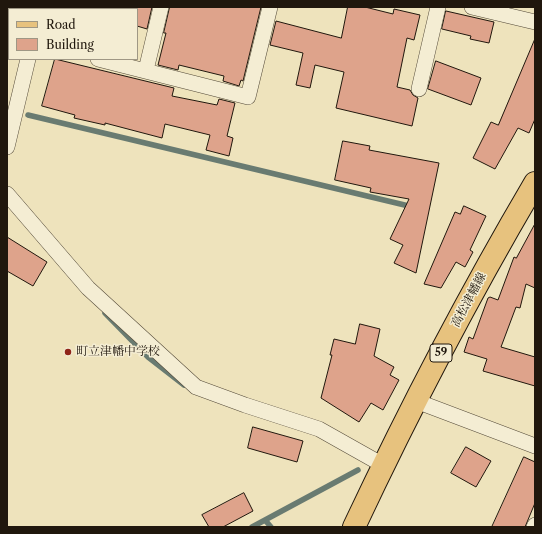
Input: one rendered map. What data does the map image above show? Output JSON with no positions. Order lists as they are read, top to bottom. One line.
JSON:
{"streets":{"main road":["高松津幡線","59"]},"places":["町立津幡中学校"],"legend":["Road","Building"]}
